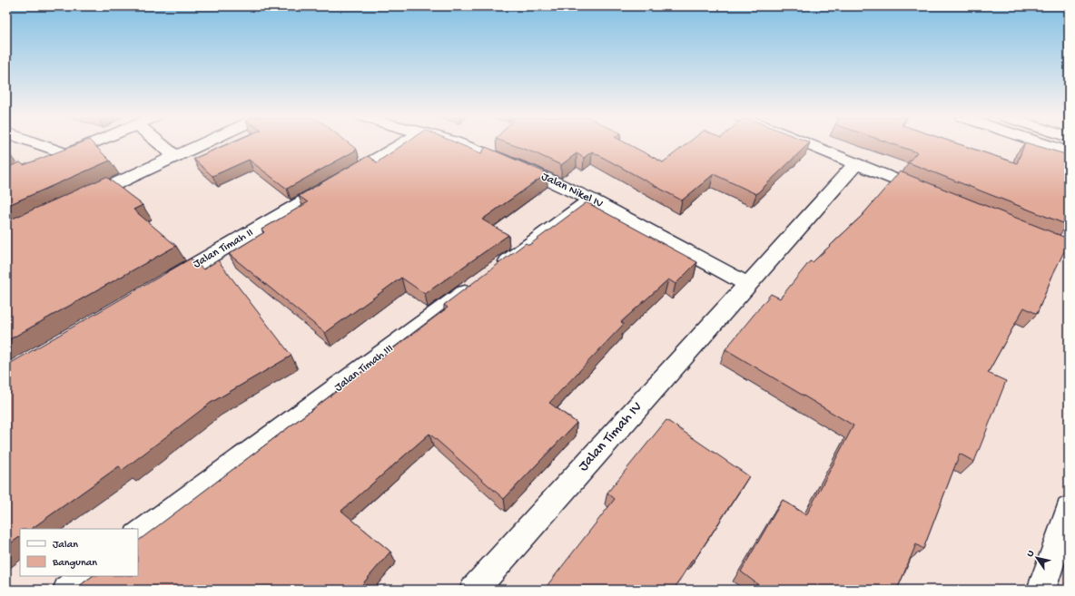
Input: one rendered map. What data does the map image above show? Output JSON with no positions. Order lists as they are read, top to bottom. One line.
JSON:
{"streets":{"main road":["Jalan Nikel IV","Jalan Timah II","Jalan Timah III","Jalan Timah IV"]},"crossings":[["Jalan Nikel IV","Jalan Timah III"],["Jalan Nikel IV","Jalan Timah IV"]],"legend":["Jalan","Bangunan"],"north":"top left"}
